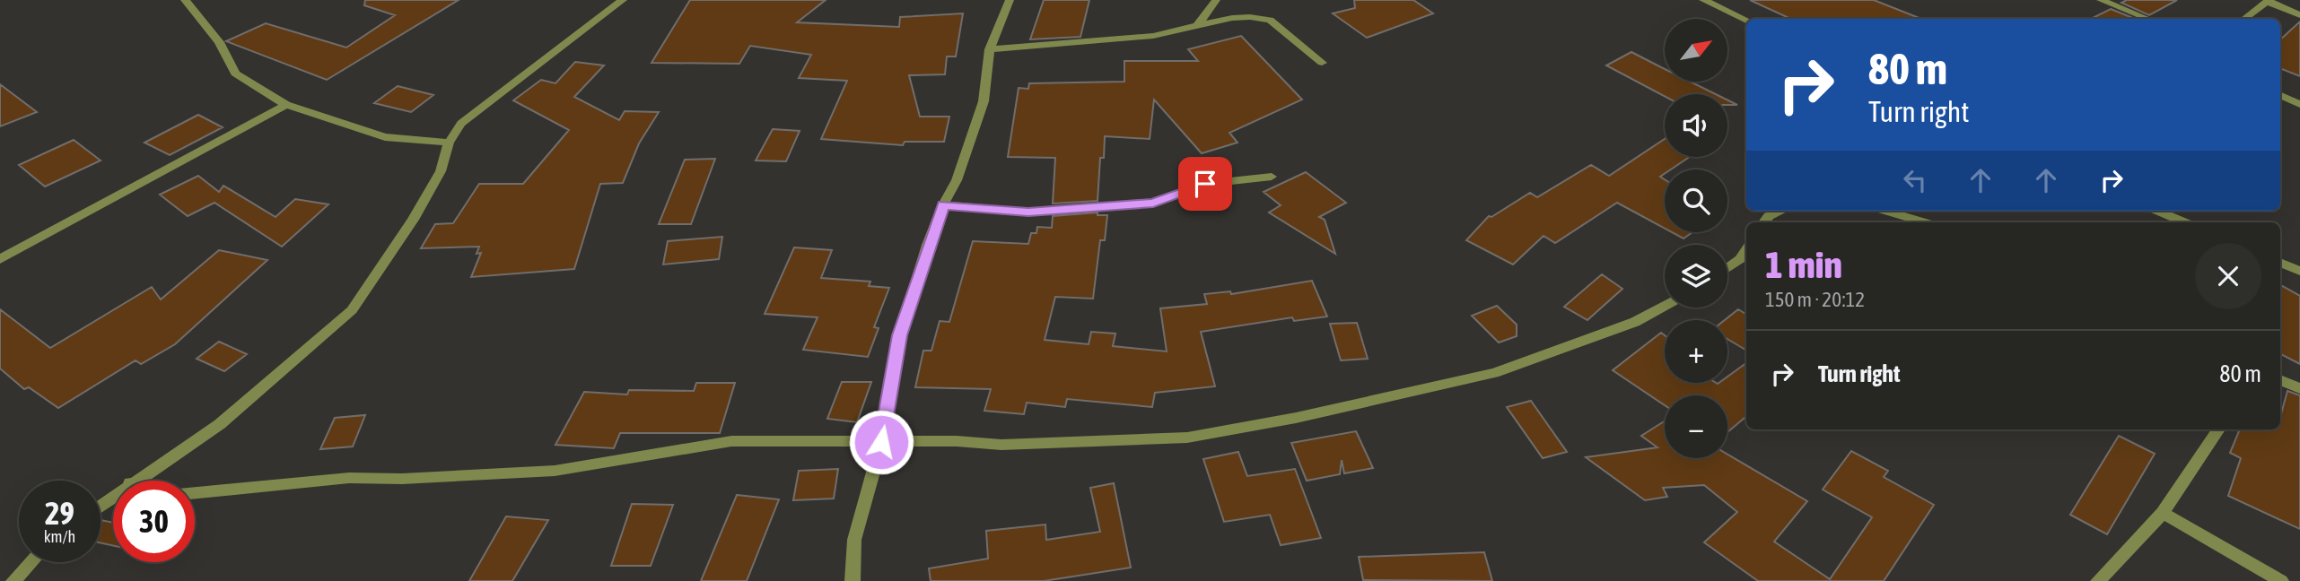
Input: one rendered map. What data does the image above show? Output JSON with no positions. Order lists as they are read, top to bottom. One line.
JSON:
{"north":"top right","page":{"map_buttons":["+","−"],"turn":["80 m","Turn right"],"heading":["1 min","150 m · 20:12"],"list":[{"name":"Turn right","value":"80 m"}],"speed":"29 km/h","limit":"30"}}
